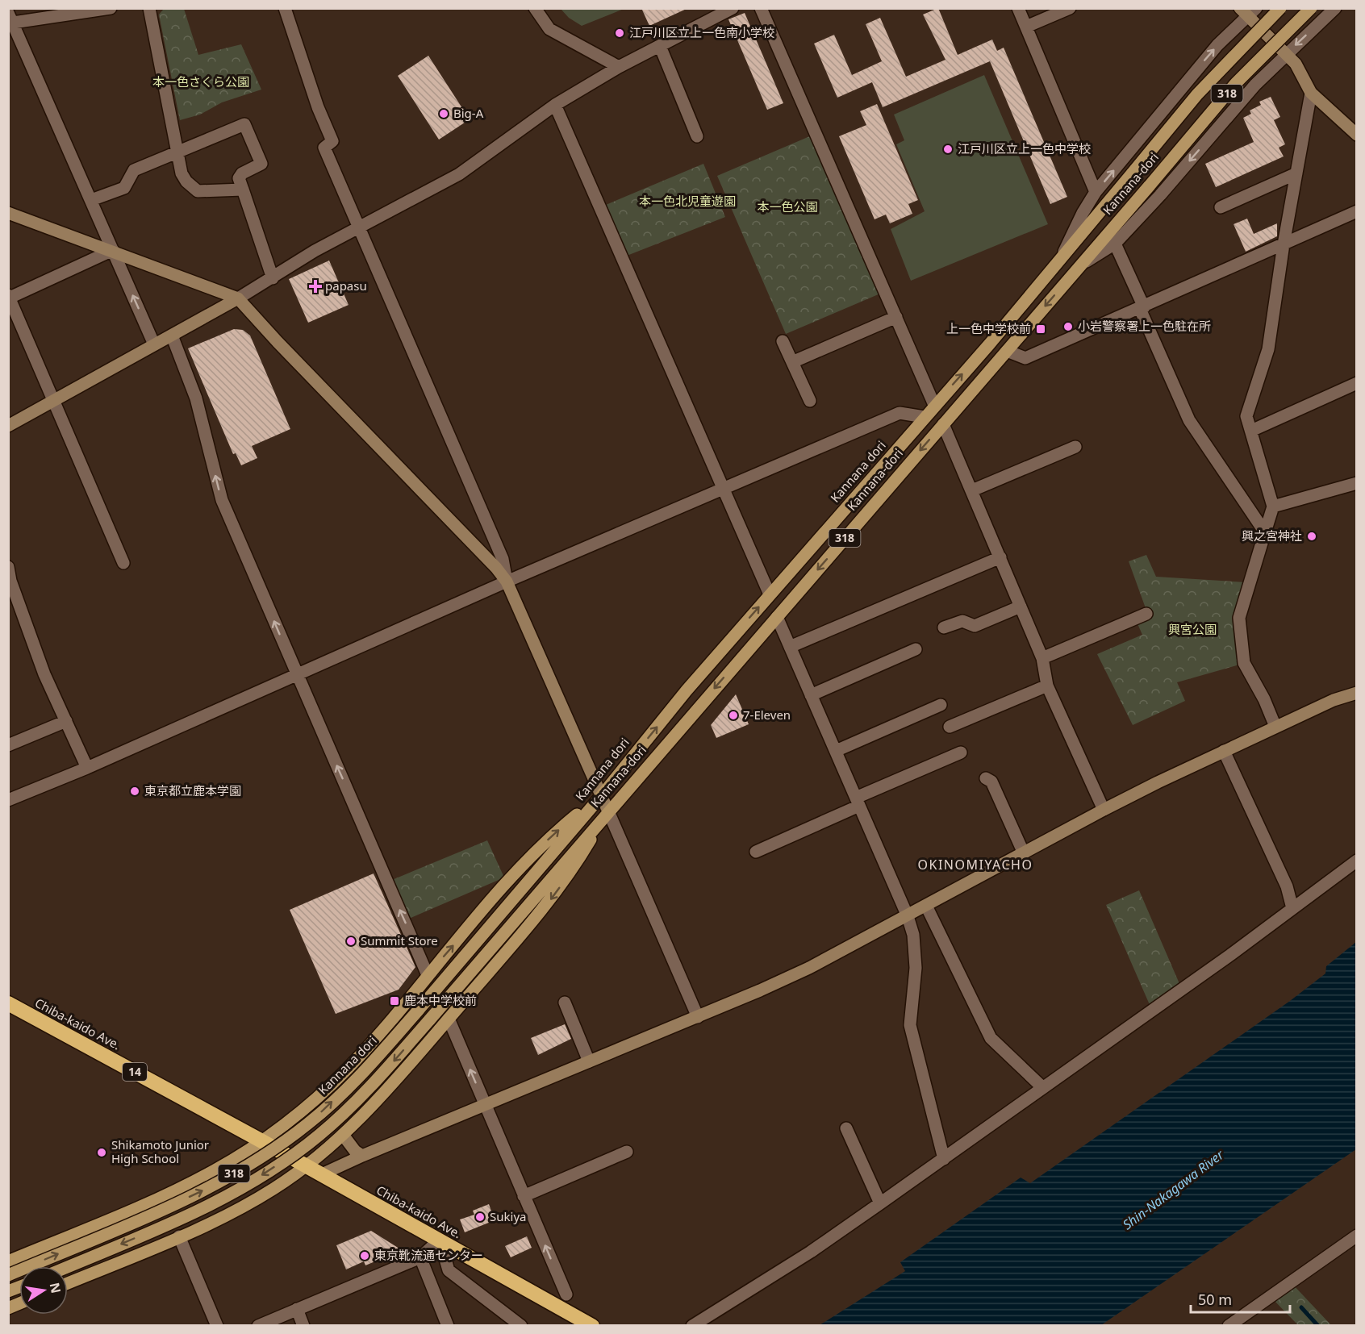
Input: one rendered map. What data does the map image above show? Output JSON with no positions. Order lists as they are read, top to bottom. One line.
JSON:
{"streets":{"highway":["Chiba-kaido Ave.","14"],"main road":["318","Kannana-dori","Kannana dori"]},"crossings":[["Kannana-dori","Kannana dori"],["Chiba-kaido Ave.","14"]],"districts":["OKINOMIYACHO"],"water":["Shin-Nakagawa River"],"parks":["本一色さくら公園","本一色北児童遊園","本一色公園","興宮公園"],"places":{"other":["江戸川区立上一色南小学校","Big-A","江戸川区立上一色中学校","小岩警察署上一色駐在所","興之宮神社","7-Eleven","東京都立鹿本学園","Summit Store","Shikamoto Junior High School","Sukiya","東京靴流通センター"],"health":["papasu"],"transit":["上一色中学校前","鹿本中学校前"]},"scale_bar":"50 m","north":"right"}
